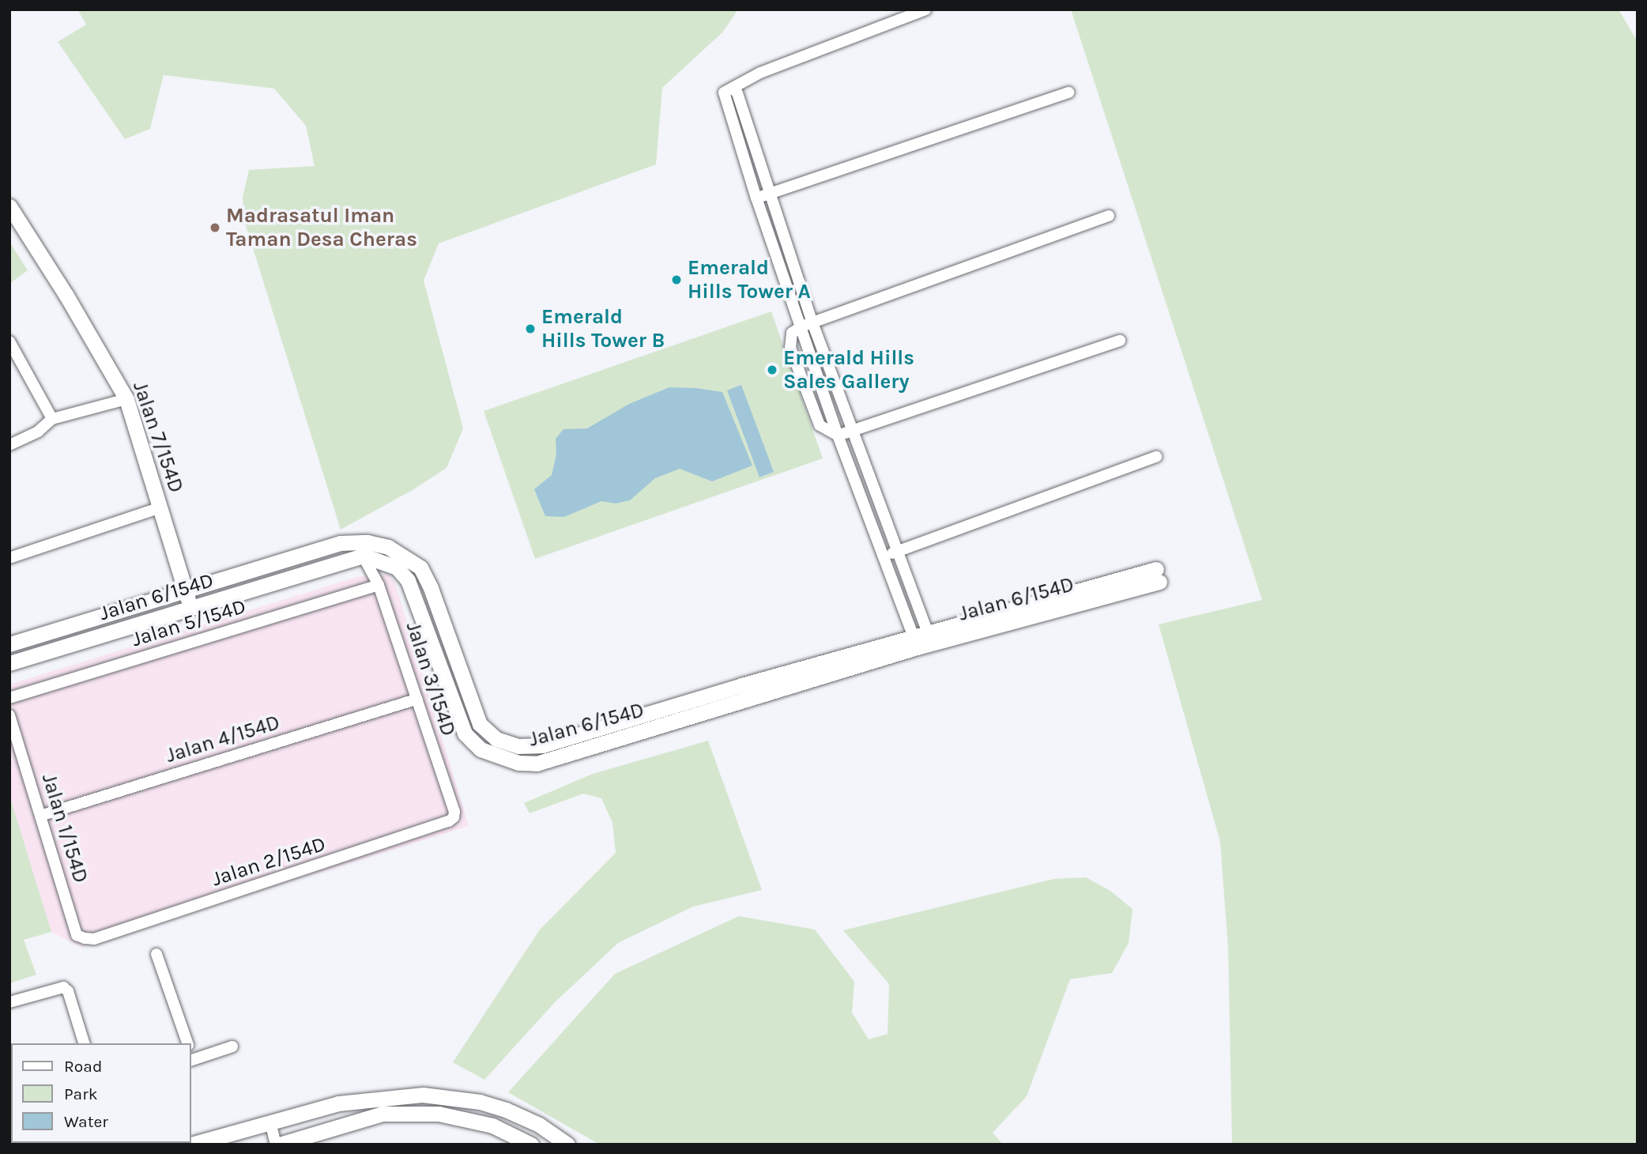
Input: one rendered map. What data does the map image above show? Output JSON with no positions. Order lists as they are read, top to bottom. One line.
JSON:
{"streets":{"street":["Jalan 7/154D","Jalan 6/154D","Jalan 5/154D","Jalan 3/154D","Jalan 4/154D","Jalan 1/154D","Jalan 2/154D"]},"crossings":[["Jalan 7/154D","Jalan 6/154D"],["Jalan 6/154D","Jalan 3/154D"],["Jalan 5/154D","Jalan 3/154D"],["Jalan 3/154D","Jalan 4/154D"],["Jalan 3/154D","Jalan 2/154D"],["Jalan 4/154D","Jalan 1/154D"],["Jalan 1/154D","Jalan 2/154D"]],"places":["Madrasatul Iman Taman Desa Cheras","Emerald Hills Tower A","Emerald Hills Tower B","Emerald Hills Sales Gallery"],"legend":["Road","Park","Water"]}
